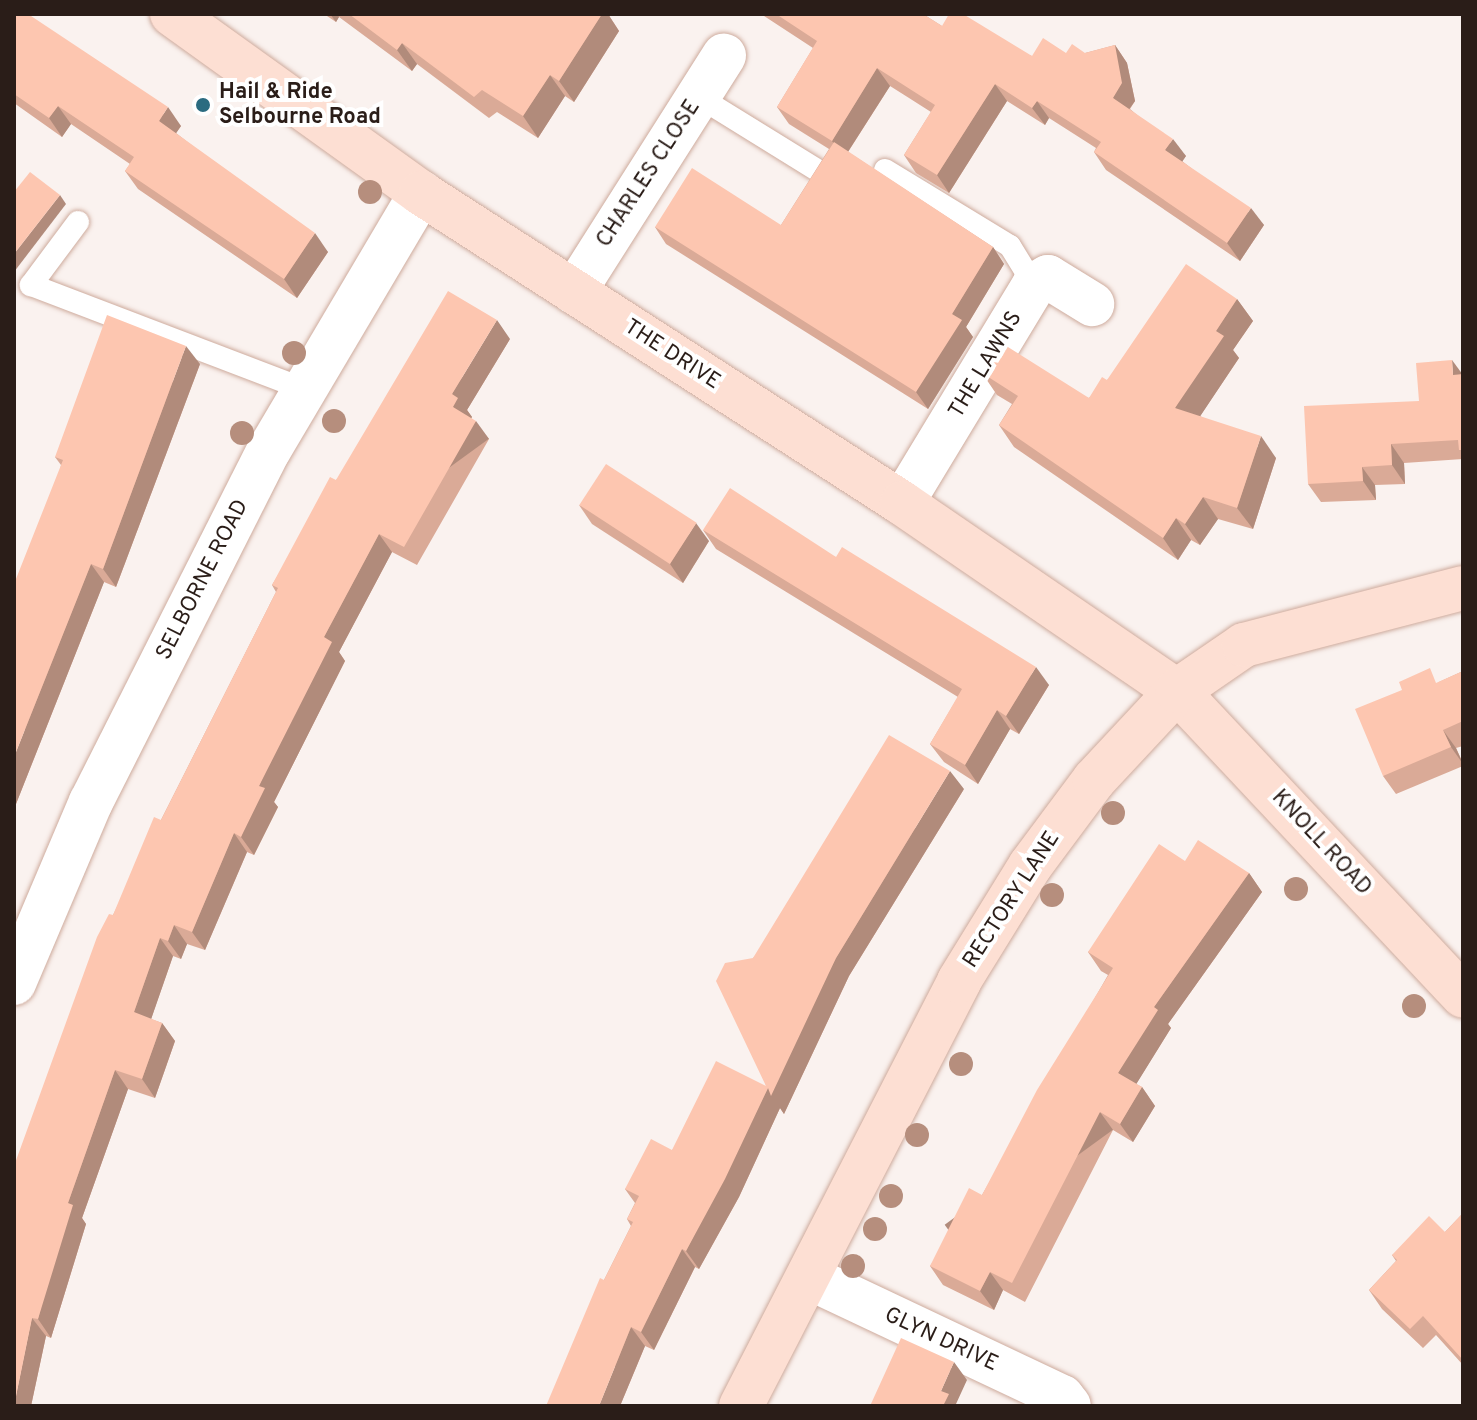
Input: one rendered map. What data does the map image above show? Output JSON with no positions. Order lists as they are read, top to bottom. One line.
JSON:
{"streets":{"street":["CHARLES CLOSE","THE DRIVE","THE LAWNS","SELBORNE ROAD","KNOLL ROAD","RECTORY LANE","GLYN DRIVE"]},"crossings":[["CHARLES CLOSE","THE DRIVE"],["THE DRIVE","THE LAWNS"],["THE DRIVE","SELBORNE ROAD"],["THE DRIVE","KNOLL ROAD"],["THE DRIVE","RECTORY LANE"],["KNOLL ROAD","RECTORY LANE"],["RECTORY LANE","GLYN DRIVE"]],"places":["Hail & Ride Selbourne Road"]}
